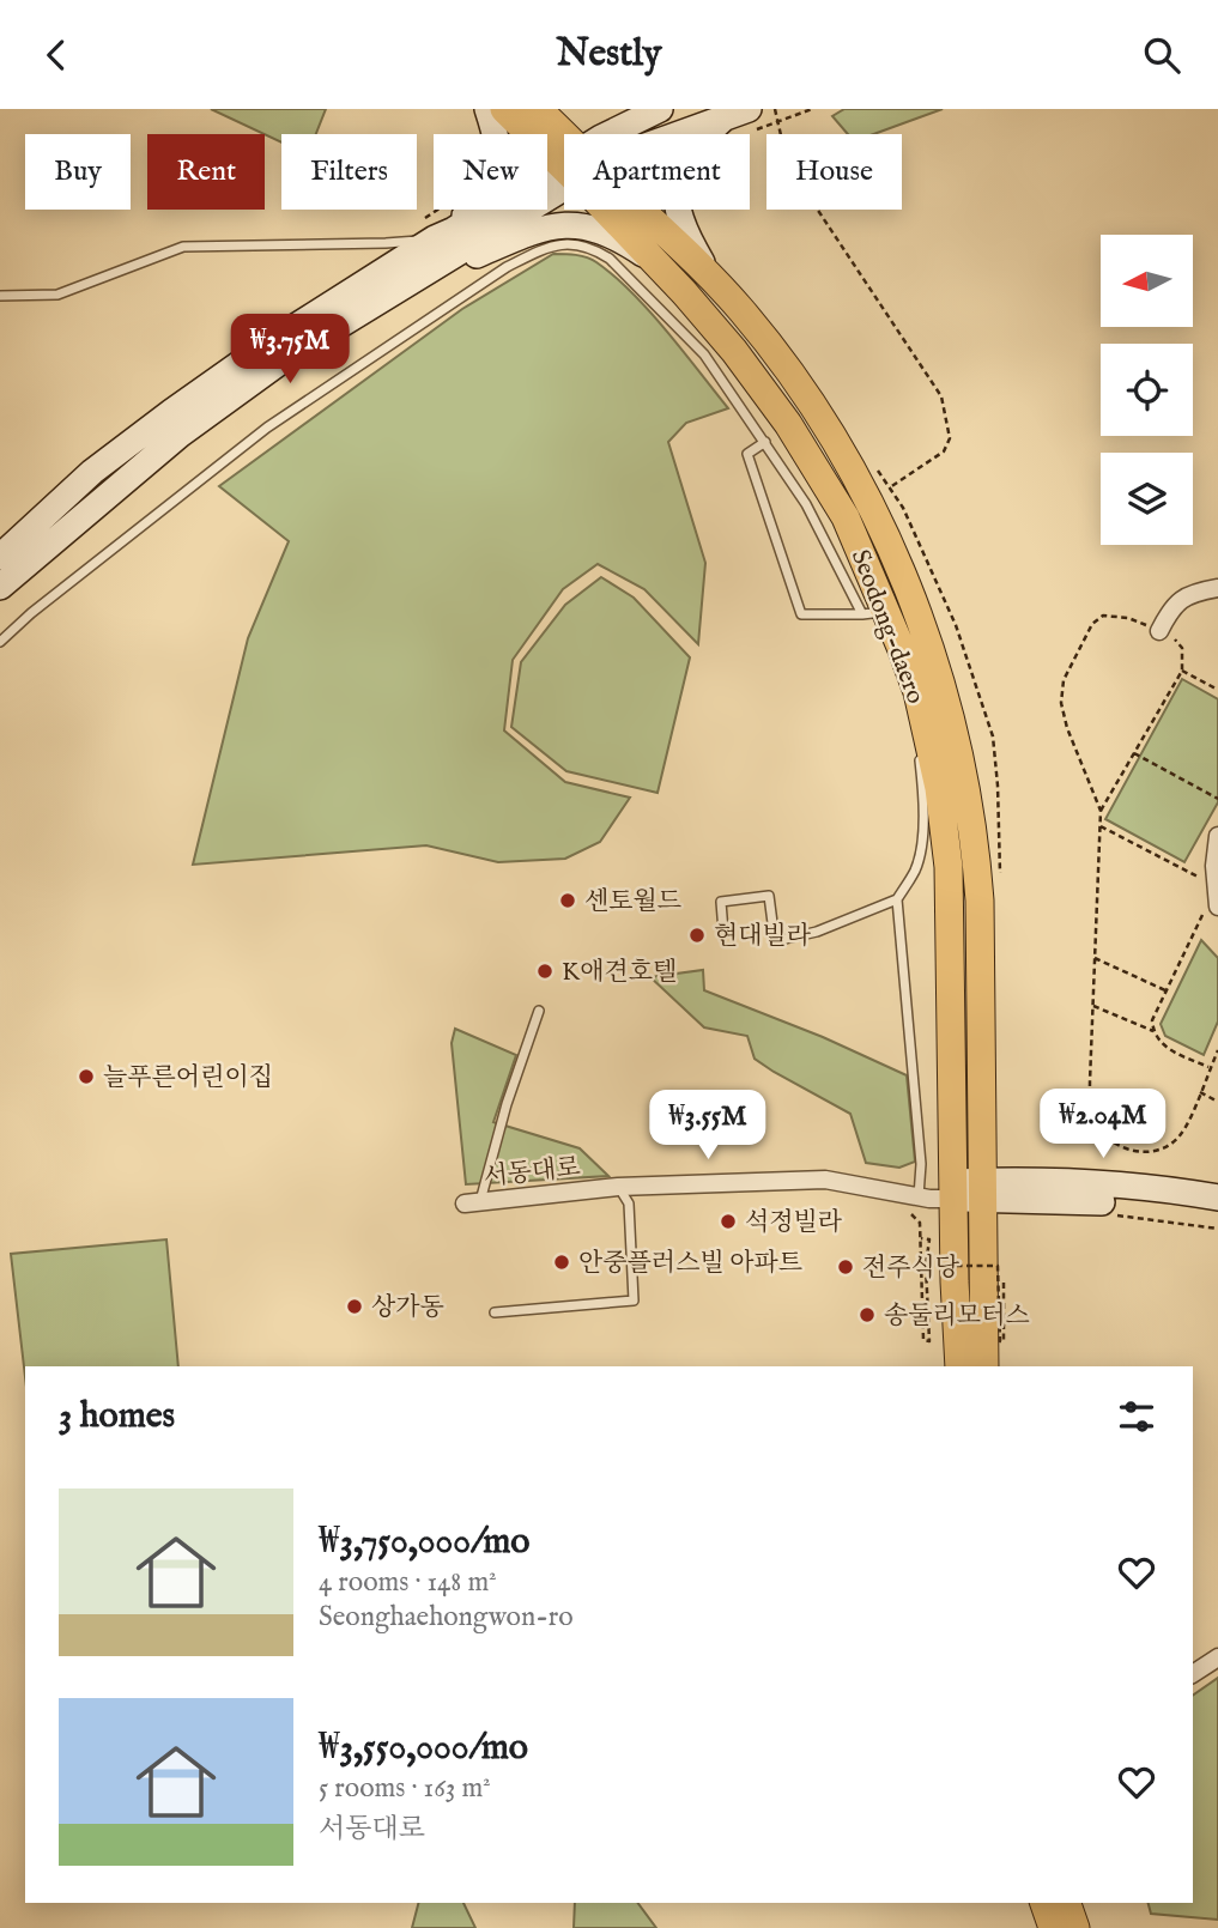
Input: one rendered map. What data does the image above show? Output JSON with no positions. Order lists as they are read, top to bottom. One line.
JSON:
{"streets":{"main road":["Seodong-daero"],"street":["서동대로"]},"crossings":[["Seodong-daero","서동대로"]],"places":["센토월드","현대빌라","K애견호텔","늘푸른어린이집","석정빌라","안중플러스빌 아파트","전주식당","상가동","송둘리모터스"],"north":"left","page":{"header":"Nestly","chip":["Buy","Rent","Filters","New","Apartment","House"],"price":["₩3.75M","₩2.04M","₩3.55M"],"heading":"3 homes","list":[{"name":"₩3,750,000/mo","note":"4 rooms · 148 m² · Seonghaehongwon-ro"},{"name":"₩3,550,000/mo","note":"5 rooms · 163 m² · 서동대로"}]}}
